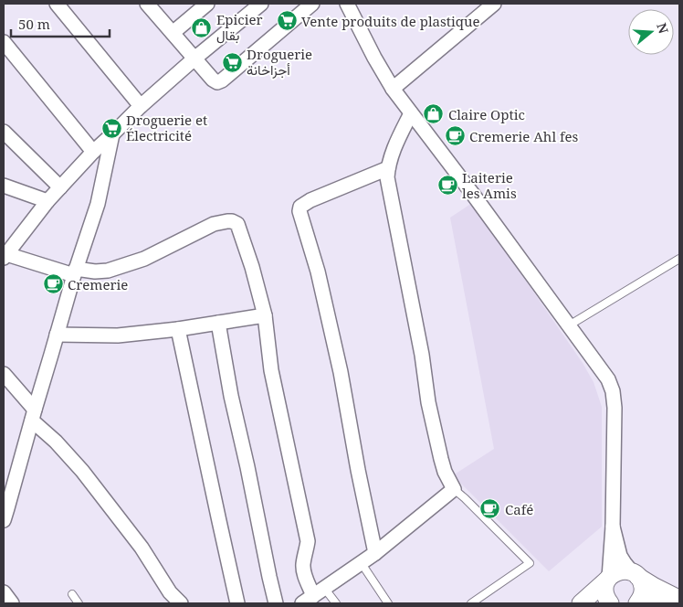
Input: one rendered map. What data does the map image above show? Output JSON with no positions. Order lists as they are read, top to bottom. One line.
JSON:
{"places":{"supermarket":["Vente produits de plastique","Droguerie أجزاخانة","Droguerie et Électricité"],"shop":["Epicier بقال","Claire Optic"],"cafe":["Cremerie Ahl fes","Laiterie les Amis","Cremerie","Café"]},"scale_bar":"50 m","north":"right"}
